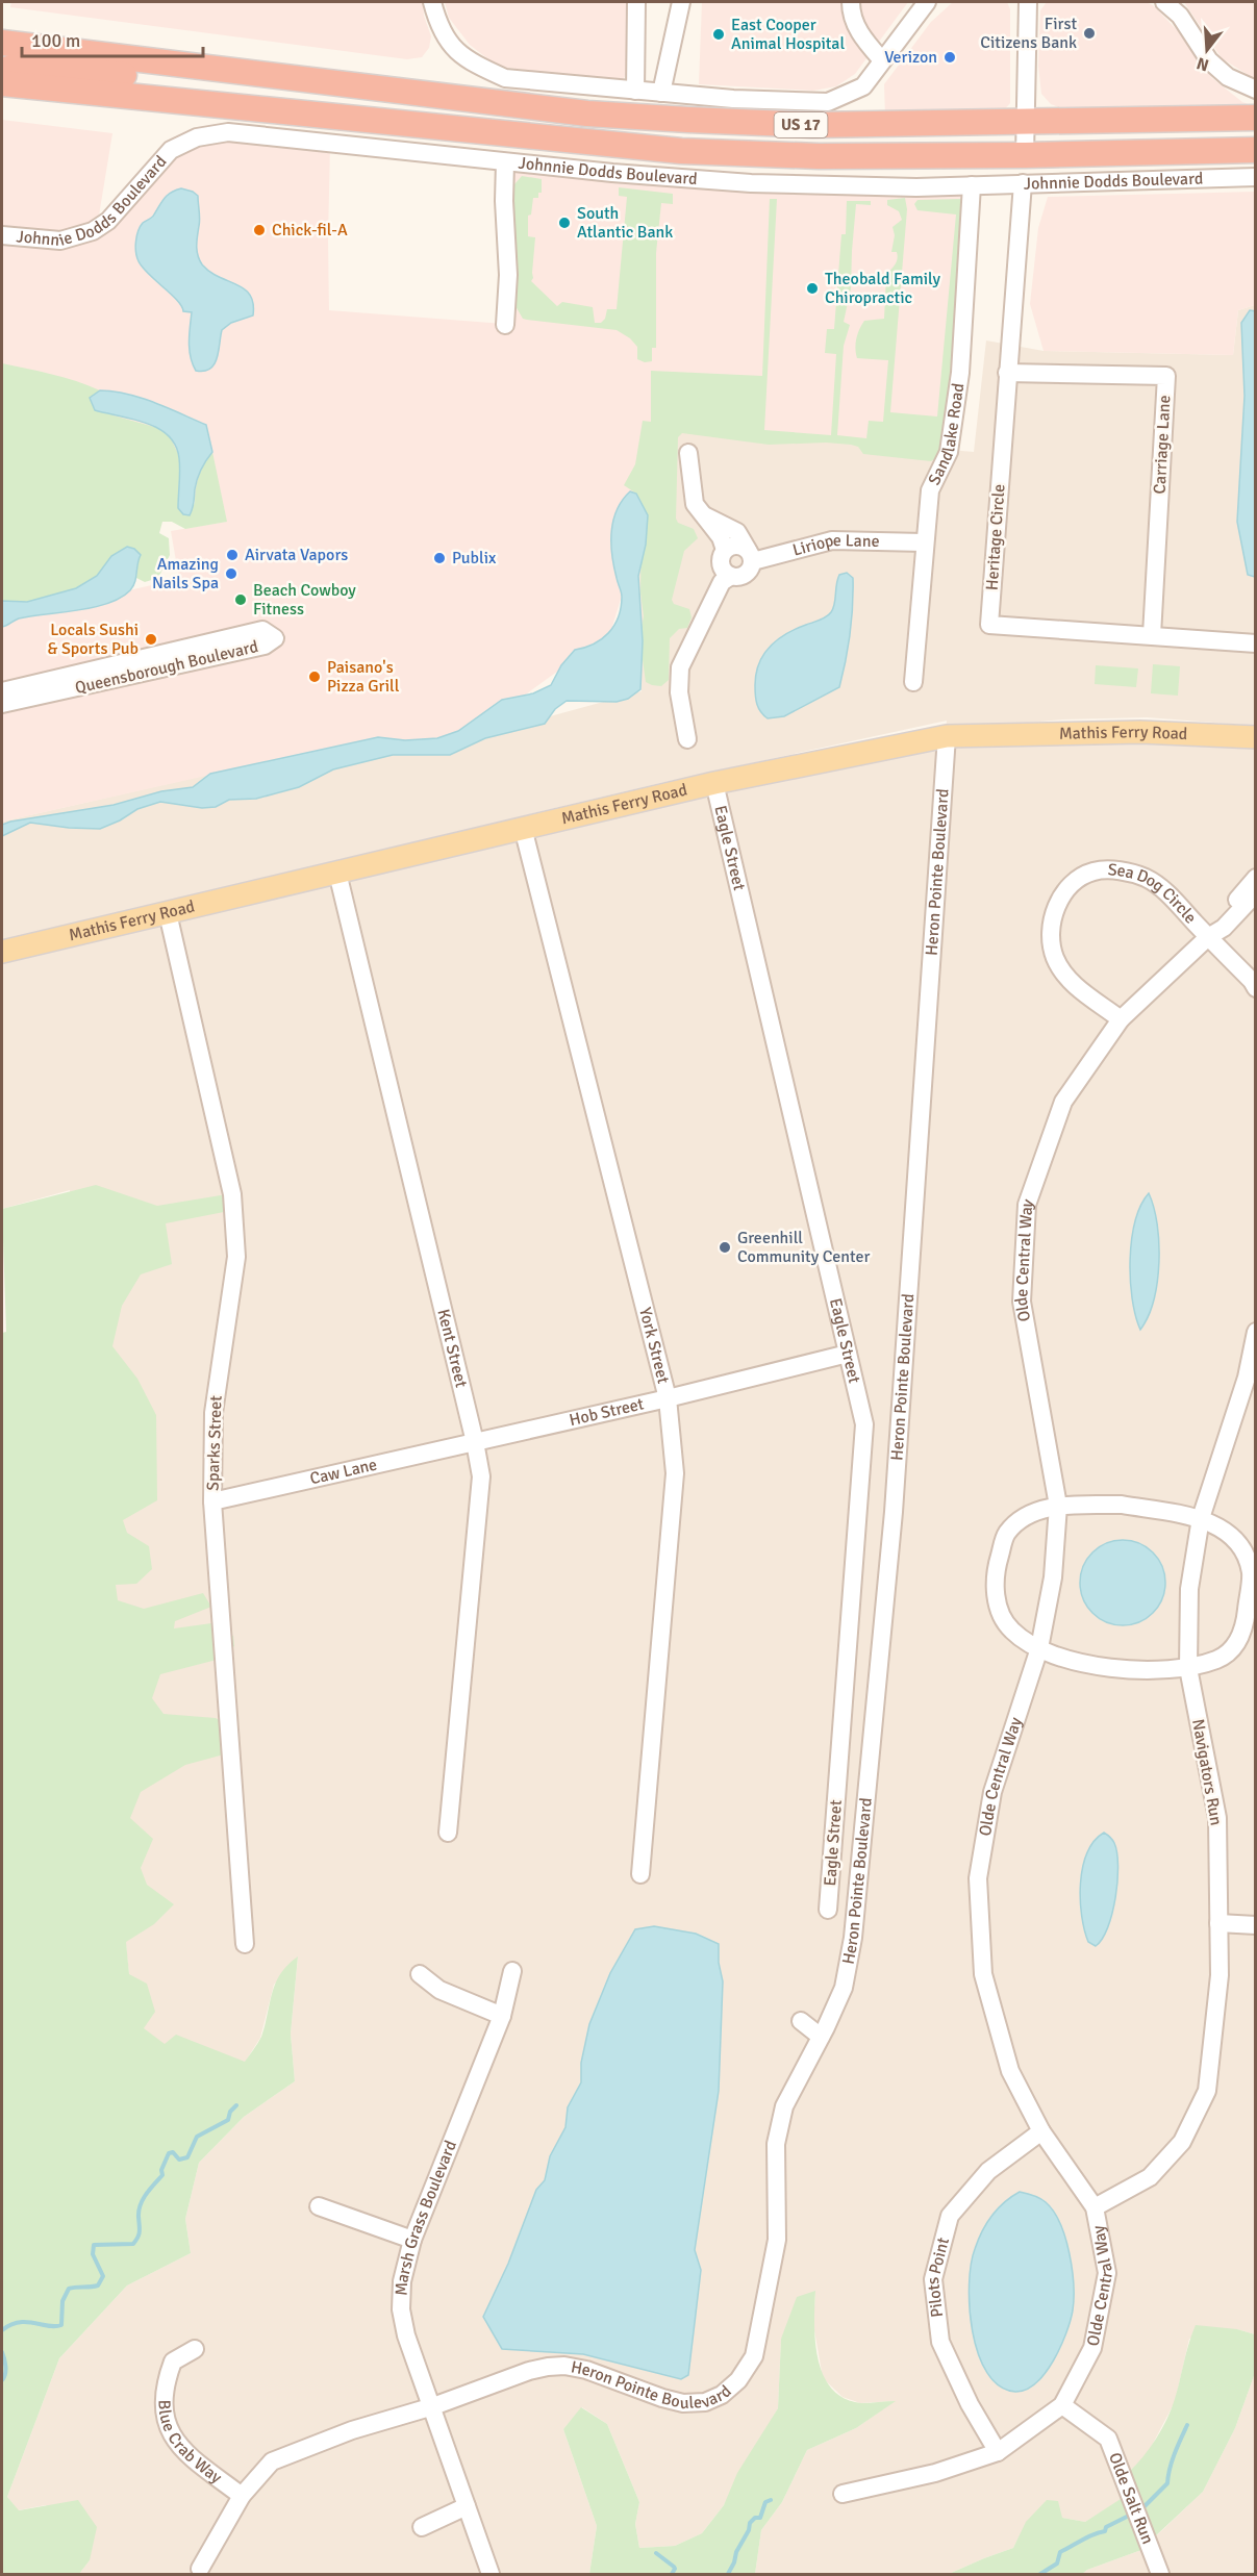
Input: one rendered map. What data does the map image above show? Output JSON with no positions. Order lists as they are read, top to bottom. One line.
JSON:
{"streets":{"highway":["US 17","Johnnie Dodds Boulevard"],"main road":["Mathis Ferry Road"],"street":["Sandlake Road","Carriage Lane","Heritage Circle","Liriope Lane","Queensborough Boulevard","Eagle Street","Heron Pointe Boulevard","Sea Dog Circle","Olde Central Way","York Street","Kent Street","Hob Street","Sparks Street","Caw Lane","Navigators Run","Marsh Grass Boulevard","Pilots Point","Blue Crab Way","Olde Salt Run"]},"crossings":[["Johnnie Dodds Boulevard","Sandlake Road"],["Johnnie Dodds Boulevard","Heritage Circle"],["Sandlake Road","Liriope Lane"],["Carriage Lane","Heritage Circle"],["Mathis Ferry Road","Eagle Street"],["Mathis Ferry Road","Heron Pointe Boulevard"],["Mathis Ferry Road","York Street"],["Mathis Ferry Road","Kent Street"],["Mathis Ferry Road","Sparks Street"],["Eagle Street","Hob Street"],["Heron Pointe Boulevard","Marsh Grass Boulevard"],["Heron Pointe Boulevard","Blue Crab Way"],["Sea Dog Circle","Olde Central Way"],["Olde Central Way","Navigators Run"],["Olde Central Way","Pilots Point"],["Olde Central Way","Olde Salt Run"],["York Street","Hob Street"],["Kent Street","Hob Street"],["Kent Street","Caw Lane"],["Hob Street","Caw Lane"],["Sparks Street","Caw Lane"]],"places":["First Citizens Bank","East Cooper Animal Hospital","Verizon","South Atlantic Bank","Chick-fil-A","Theobald Family Chiropractic","Airvata Vapors","Publix","Amazing Nails Spa","Beach Cowboy Fitness","Locals Sushi & Sports Pub","Paisano's Pizza Grill","Greenhill Community Center"],"scale_bar":"100 m","north":"bottom"}
